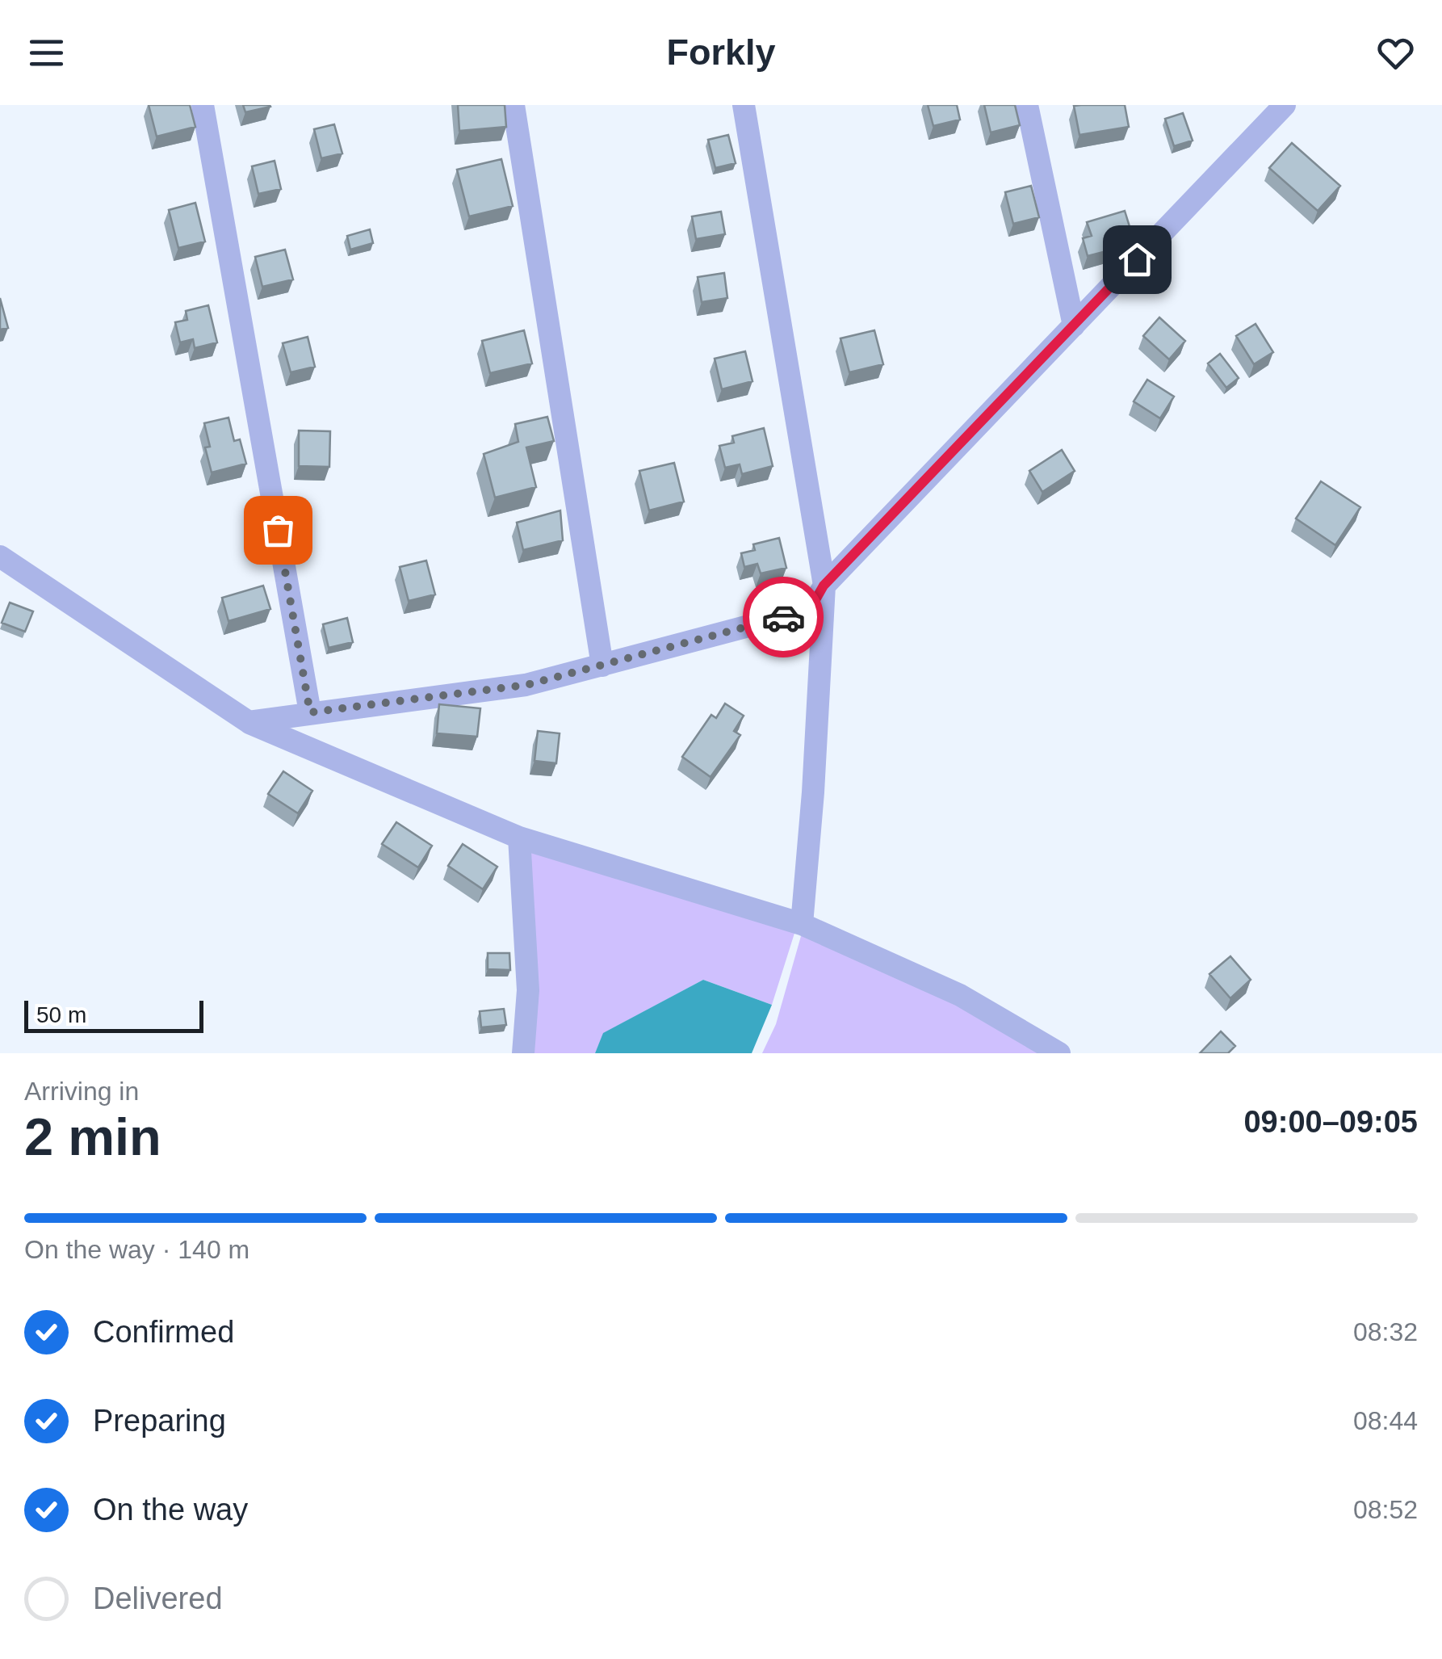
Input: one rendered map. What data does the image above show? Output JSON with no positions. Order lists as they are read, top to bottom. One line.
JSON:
{"scale_bar":"50 m","page":{"header":"Forkly","scale":"50 m","heading":["2 min","Arriving in","09:00–09:05"],"bar":"On the way · 140 m","list":[["Confirmed","08:32"],["Preparing","08:44"],["On the way","08:52"],"Delivered"]}}
